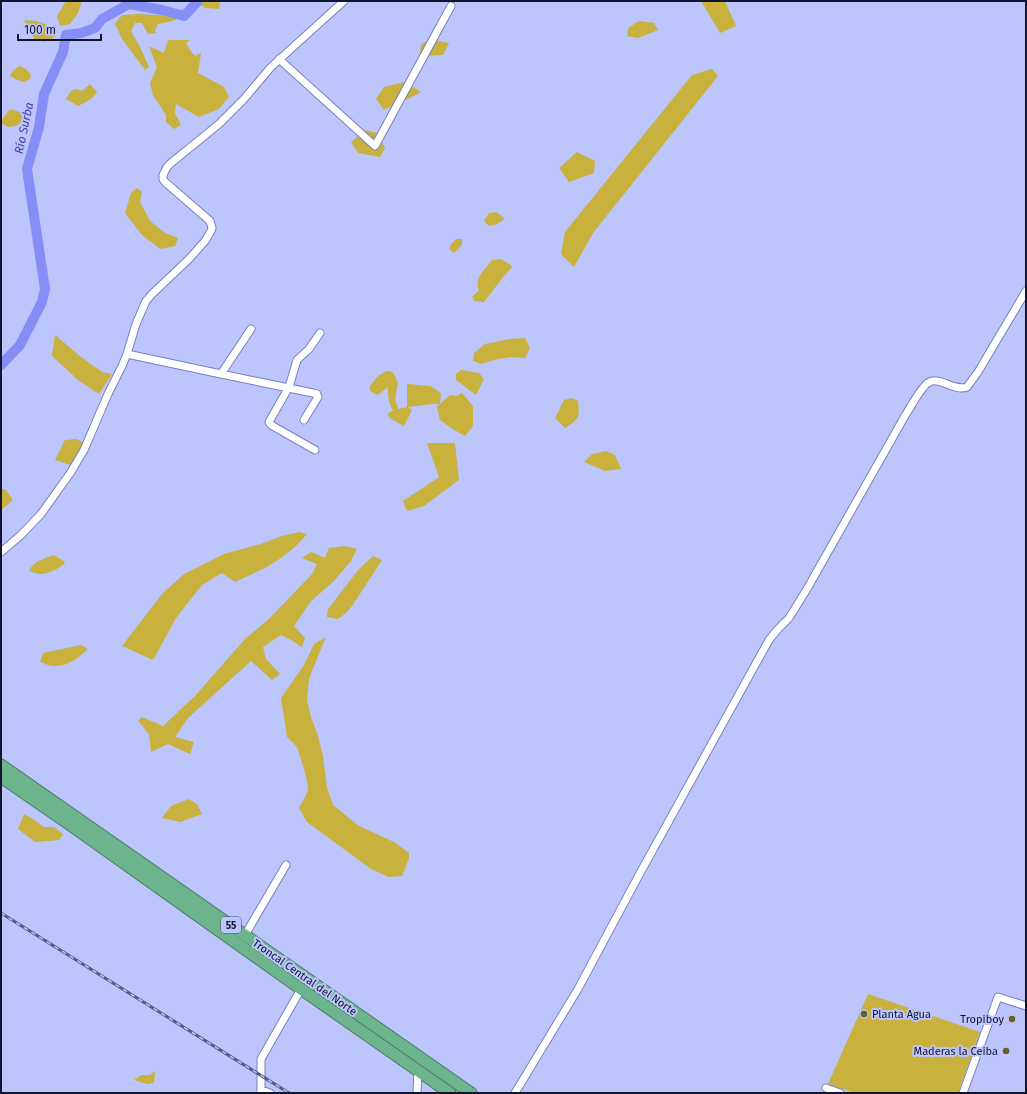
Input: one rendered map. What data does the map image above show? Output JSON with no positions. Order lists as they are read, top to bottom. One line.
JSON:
{"streets":{"highway":["55","Troncal Central del Norte"]},"water":["Río Surba"],"places":["Planta Agua","Tropiboy","Maderas la Ceiba"],"scale_bar":"100 m"}
